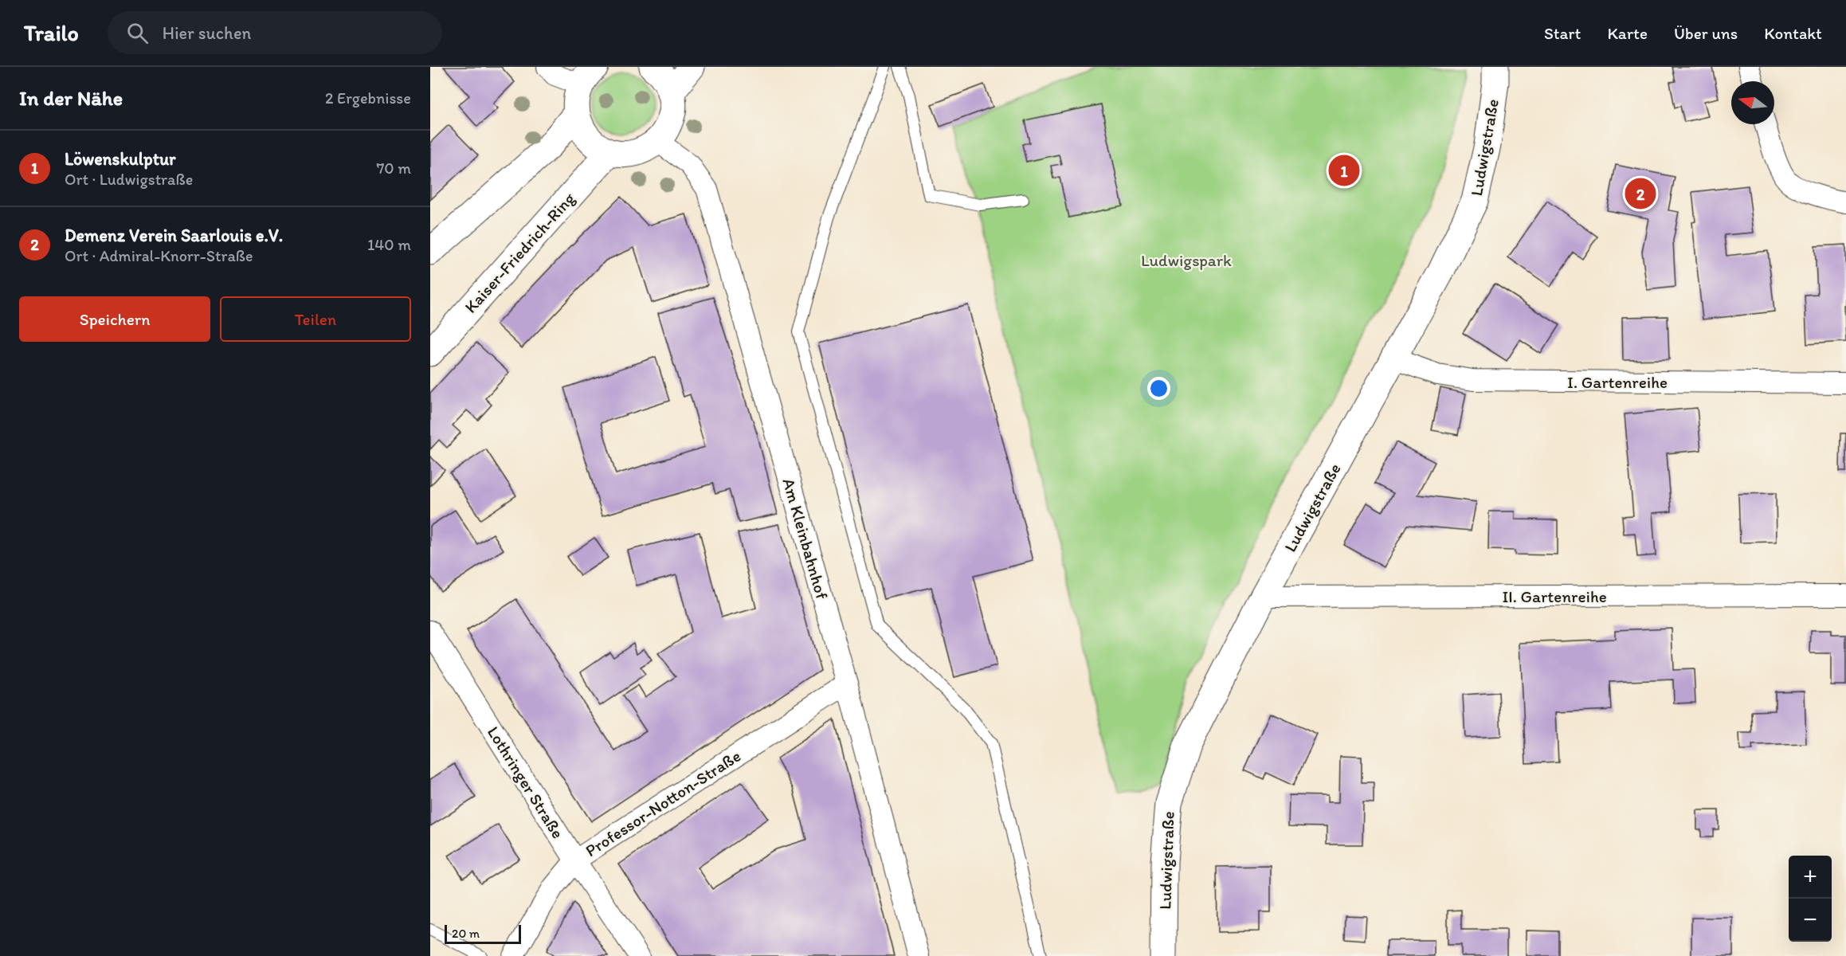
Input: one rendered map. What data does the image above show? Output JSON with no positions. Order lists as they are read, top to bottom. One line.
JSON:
{"streets":{"main road":["Ludwigstraße","Kaiser-Friedrich-Ring"],"street":["I. Gartenreihe","Am Kleinbahnhof","II. Gartenreihe","Lothringer Straße","Professor-Notton-Straße"]},"crossings":[["Ludwigstraße","I. Gartenreihe"],["Ludwigstraße","II. Gartenreihe"],["Am Kleinbahnhof","Professor-Notton-Straße"],["Lothringer Straße","Professor-Notton-Straße"]],"parks":["Ludwigspark"],"scale_bar":"20 m","north":"left","page":{"header":"Trailo","search":"Hier suchen","nav":["Start","Karte","Über uns","Kontakt"],"heading":["In der Nähe","2 Ergebnisse"],"list":[{"mark":"1","name":"Löwenskulptur","note":"Ort · Ludwigstraße","value":"70 m"},{"mark":"2","name":"Demenz Verein Saarlouis e.V.","note":"Ort · Admiral-Knorr-Straße","value":"140 m"}],"pins":["1","2"],"buttons":["Speichern","Teilen"],"map_buttons":["+","−"],"scale":"20 m"}}
